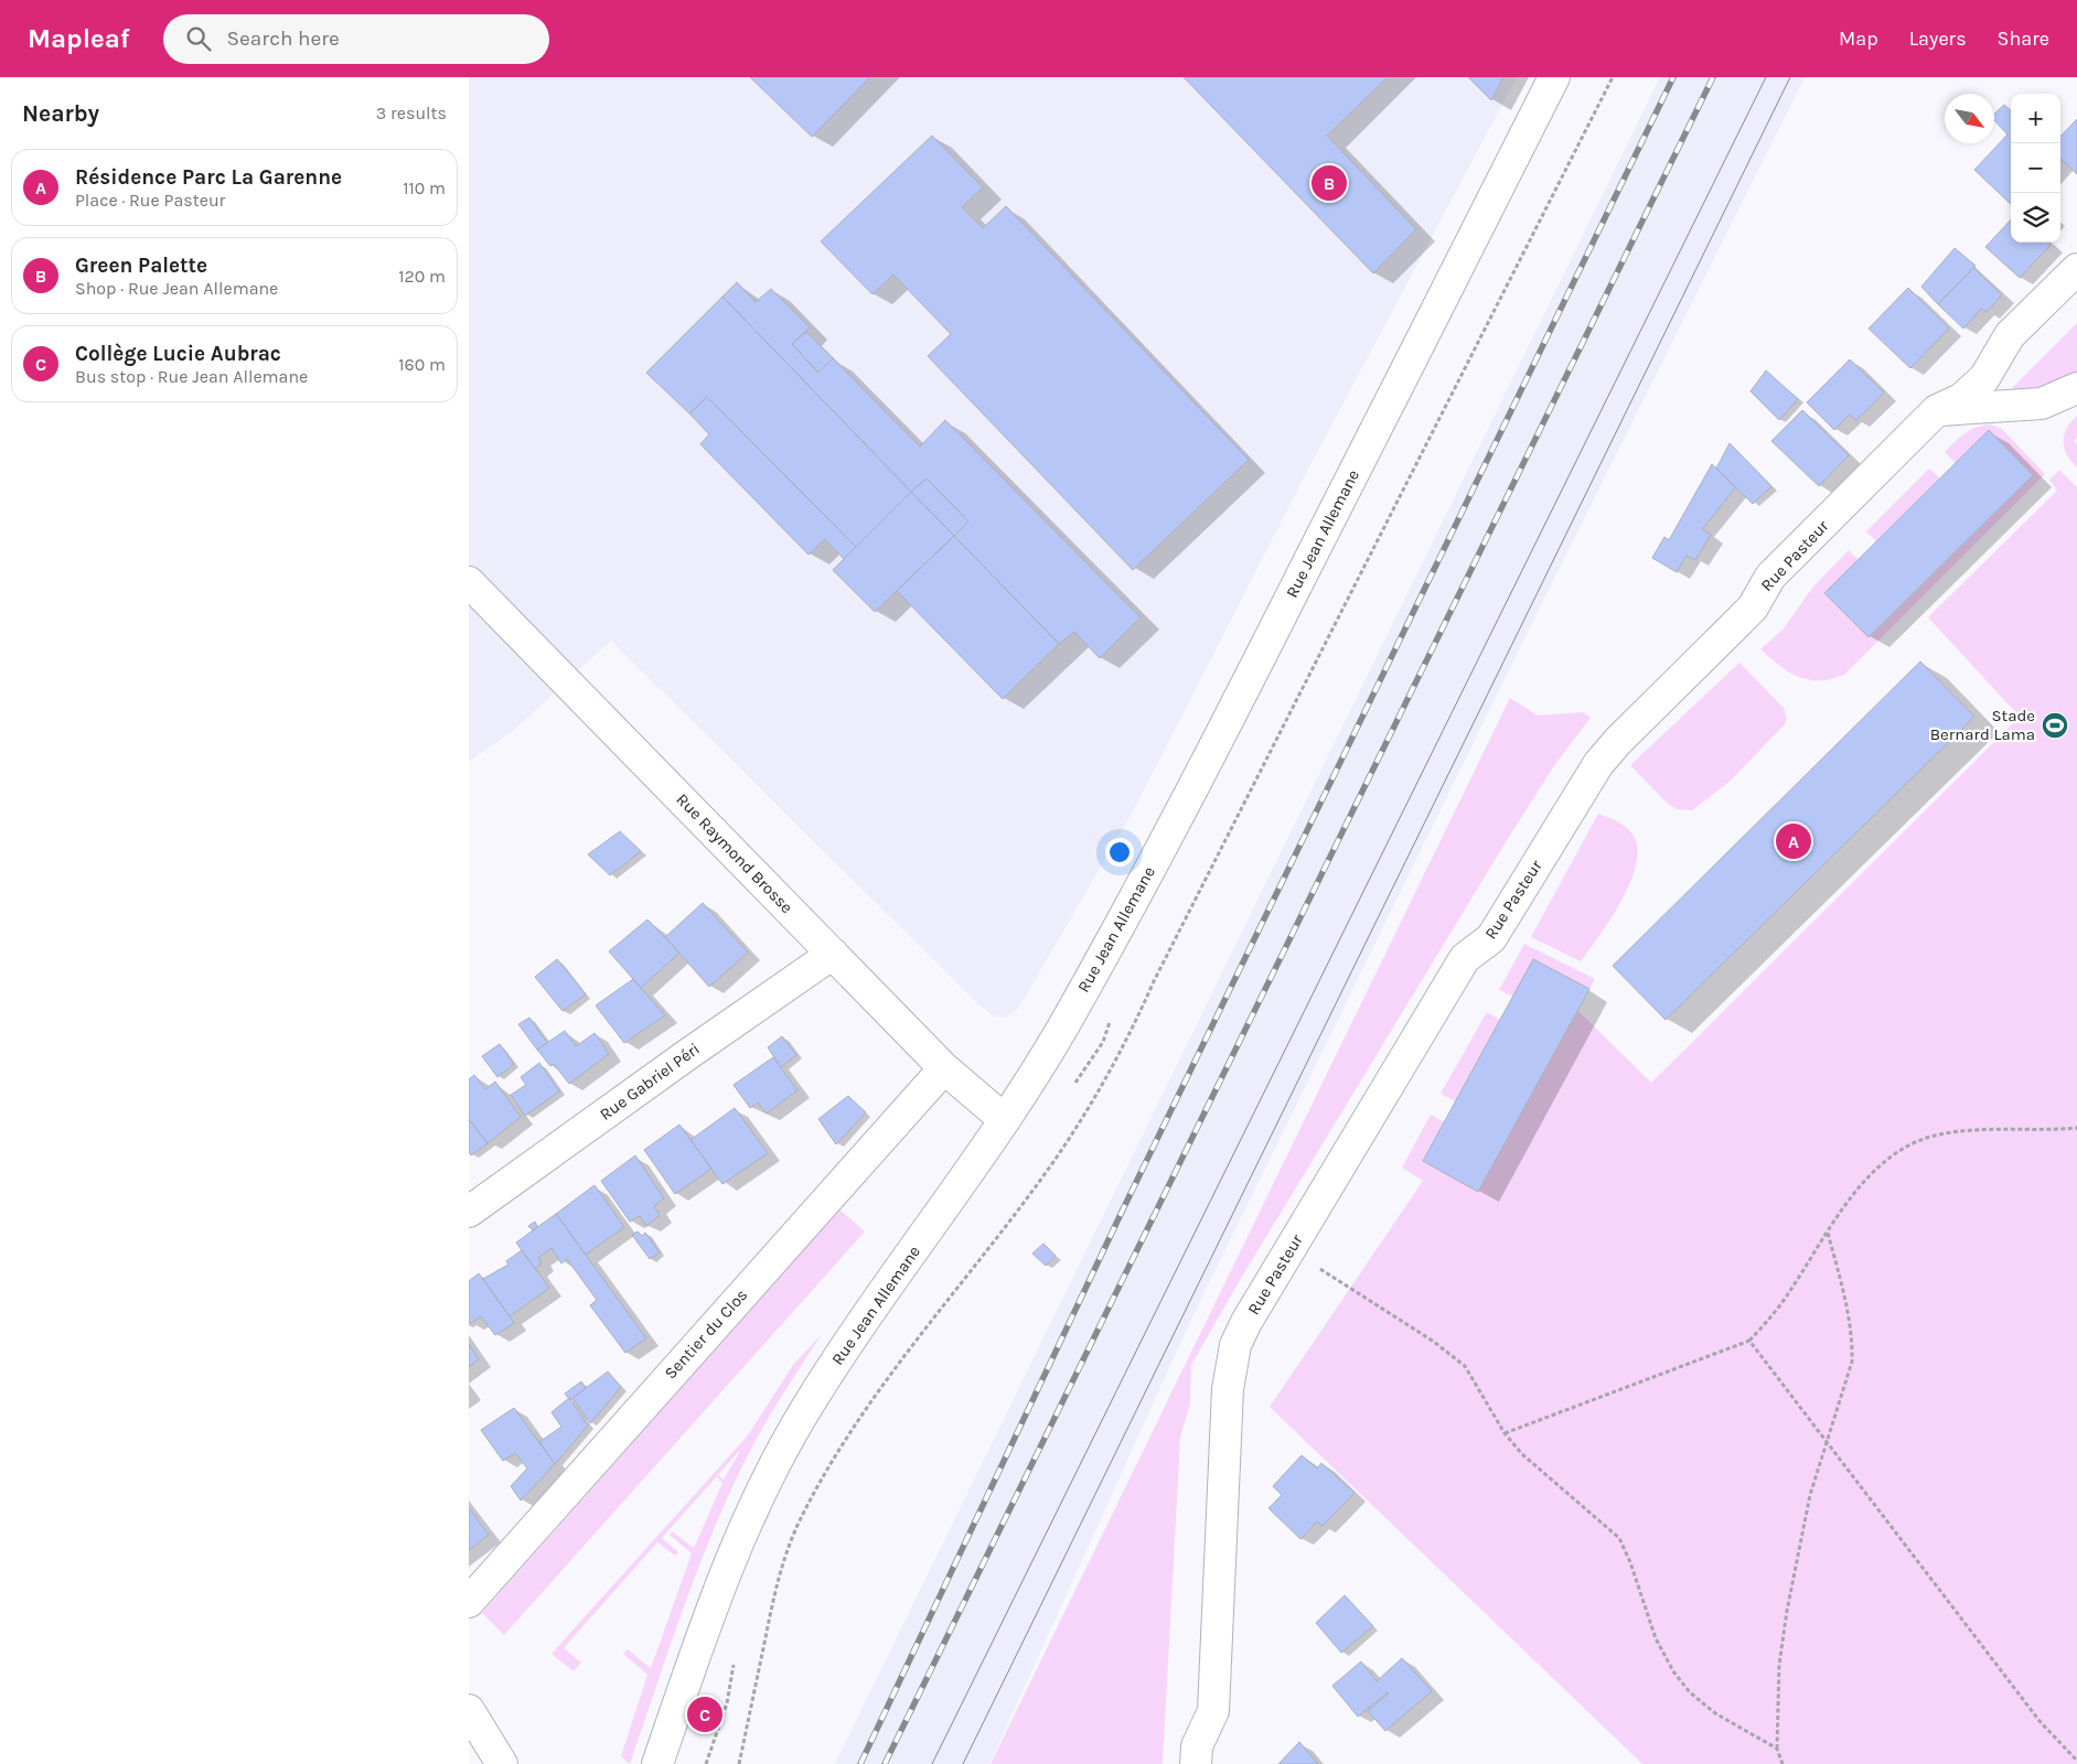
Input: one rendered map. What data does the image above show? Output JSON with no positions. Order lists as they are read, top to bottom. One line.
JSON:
{"streets":{"street":["Rue Jean Allemane","Rue Pasteur","Rue Raymond Brosse","Rue Gabriel Péri","Sentier du Clos"]},"crossings":[["Rue Jean Allemane","Rue Raymond Brosse"],["Rue Raymond Brosse","Rue Gabriel Péri"],["Rue Raymond Brosse","Sentier du Clos"]],"places":{"sports":["Stade Bernard Lama"]},"north":"bottom right","page":{"header":"Mapleaf","search":"Search here","nav":["Map","Layers","Share"],"heading":["Nearby","3 results"],"map_buttons":["+","−"],"list":[{"mark":"A","name":"Résidence Parc La Garenne","note":"Place · Rue Pasteur","value":"110 m"},{"mark":"B","name":"Green Palette","note":"Shop · Rue Jean Allemane","value":"120 m"},{"mark":"C","name":"Collège Lucie Aubrac","note":"Bus stop · Rue Jean Allemane","value":"160 m"}],"pins":["B","A","C"]}}
